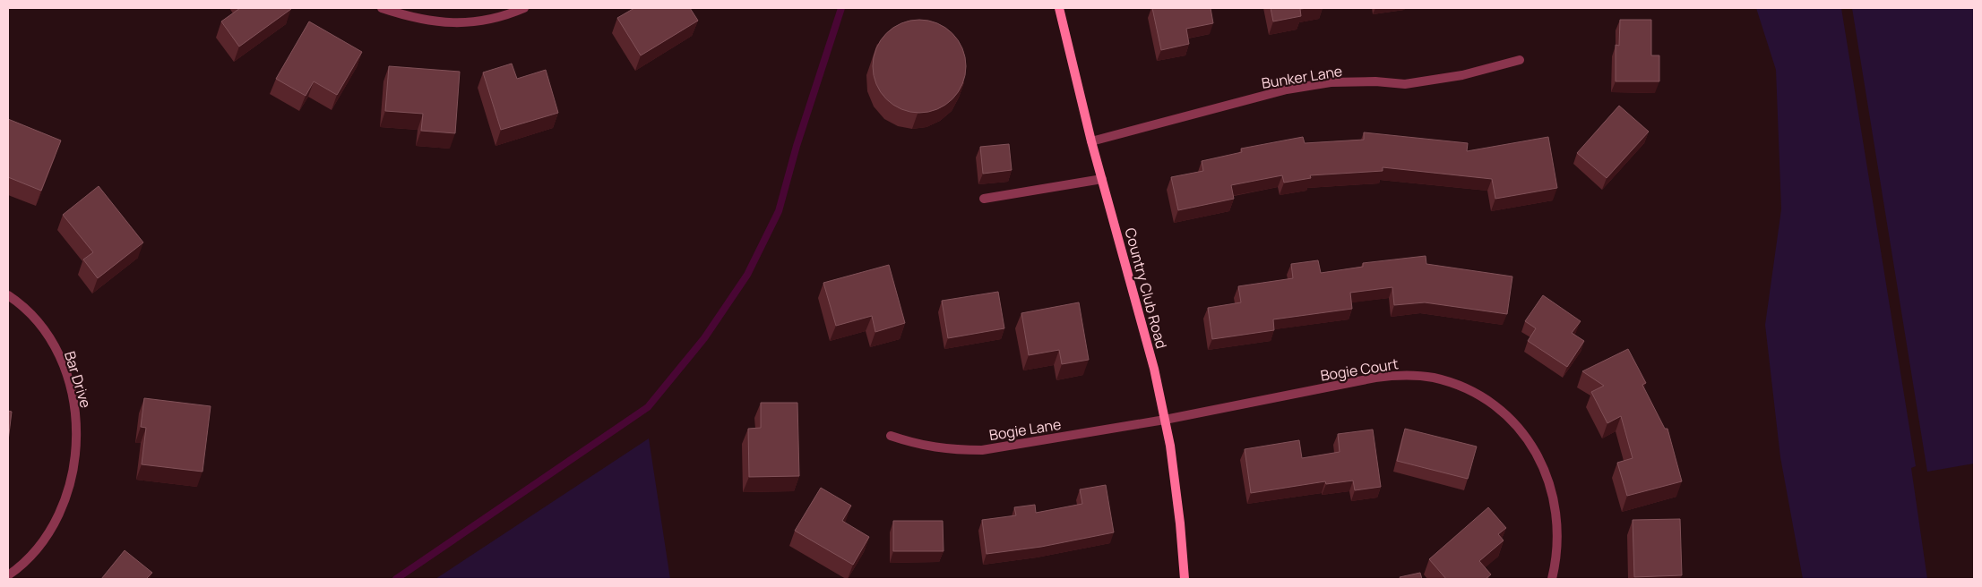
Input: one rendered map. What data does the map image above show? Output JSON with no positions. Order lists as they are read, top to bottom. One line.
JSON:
{"streets":{"street":["Bunker Lane","Country Club Road","Bogie Court","Bar Drive","Bogie Lane"]},"crossings":[["Bunker Lane","Country Club Road"],["Country Club Road","Bogie Court"],["Country Club Road","Bogie Lane"],["Bogie Court","Bogie Lane"]]}
